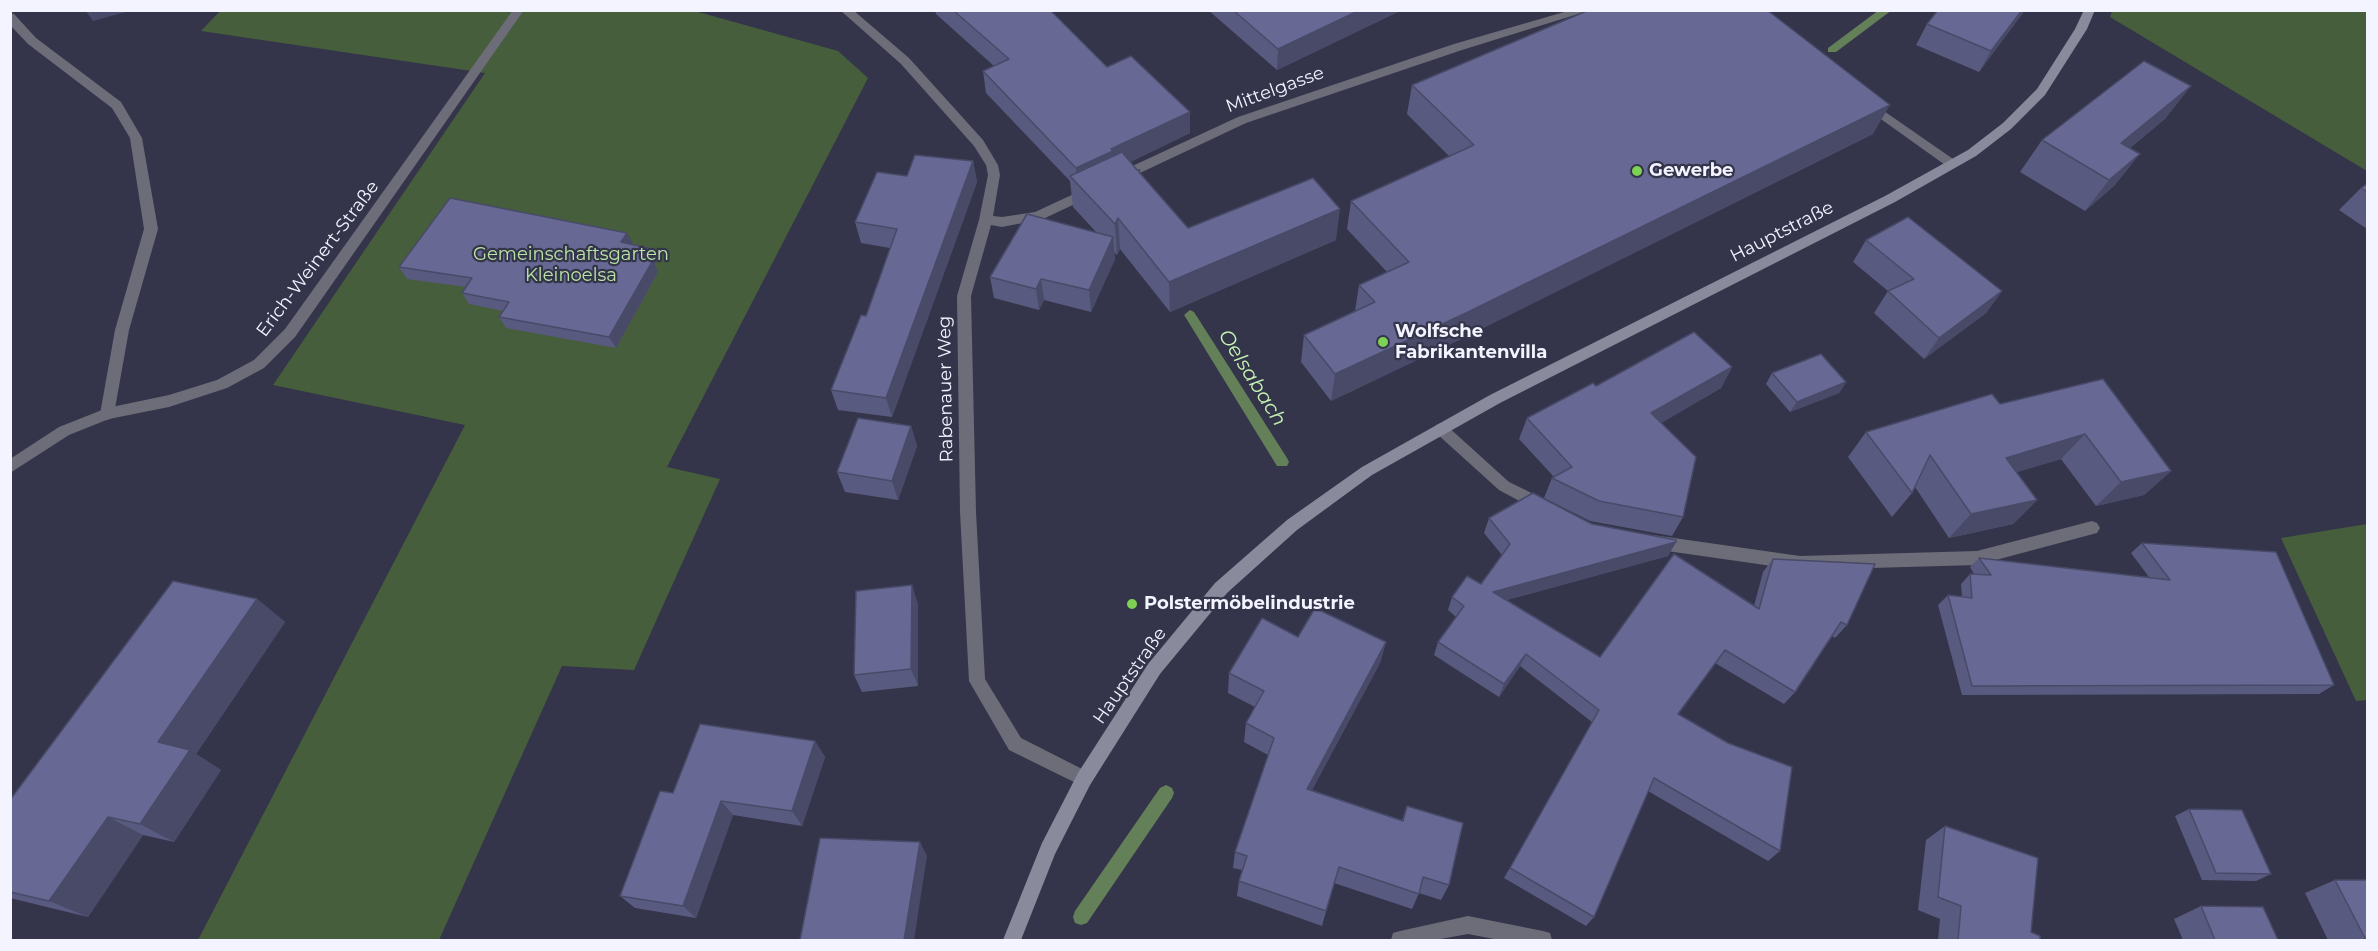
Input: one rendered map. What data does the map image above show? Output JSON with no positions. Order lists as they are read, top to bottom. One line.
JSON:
{"streets":{"main road":["Hauptstraße"],"street":["Mittelgasse","Erich-Weinert-Straße","Rabenauer Weg"]},"crossings":[["Mittelgasse","Rabenauer Weg"],["Hauptstraße","Rabenauer Weg"]],"water":["Oelsabach"],"parks":["Gemeinschaftsgarten Kleinoelsa"],"places":["Gewerbe","Wolfsche Fabrikantenvilla","Polstermöbelindustrie"]}
